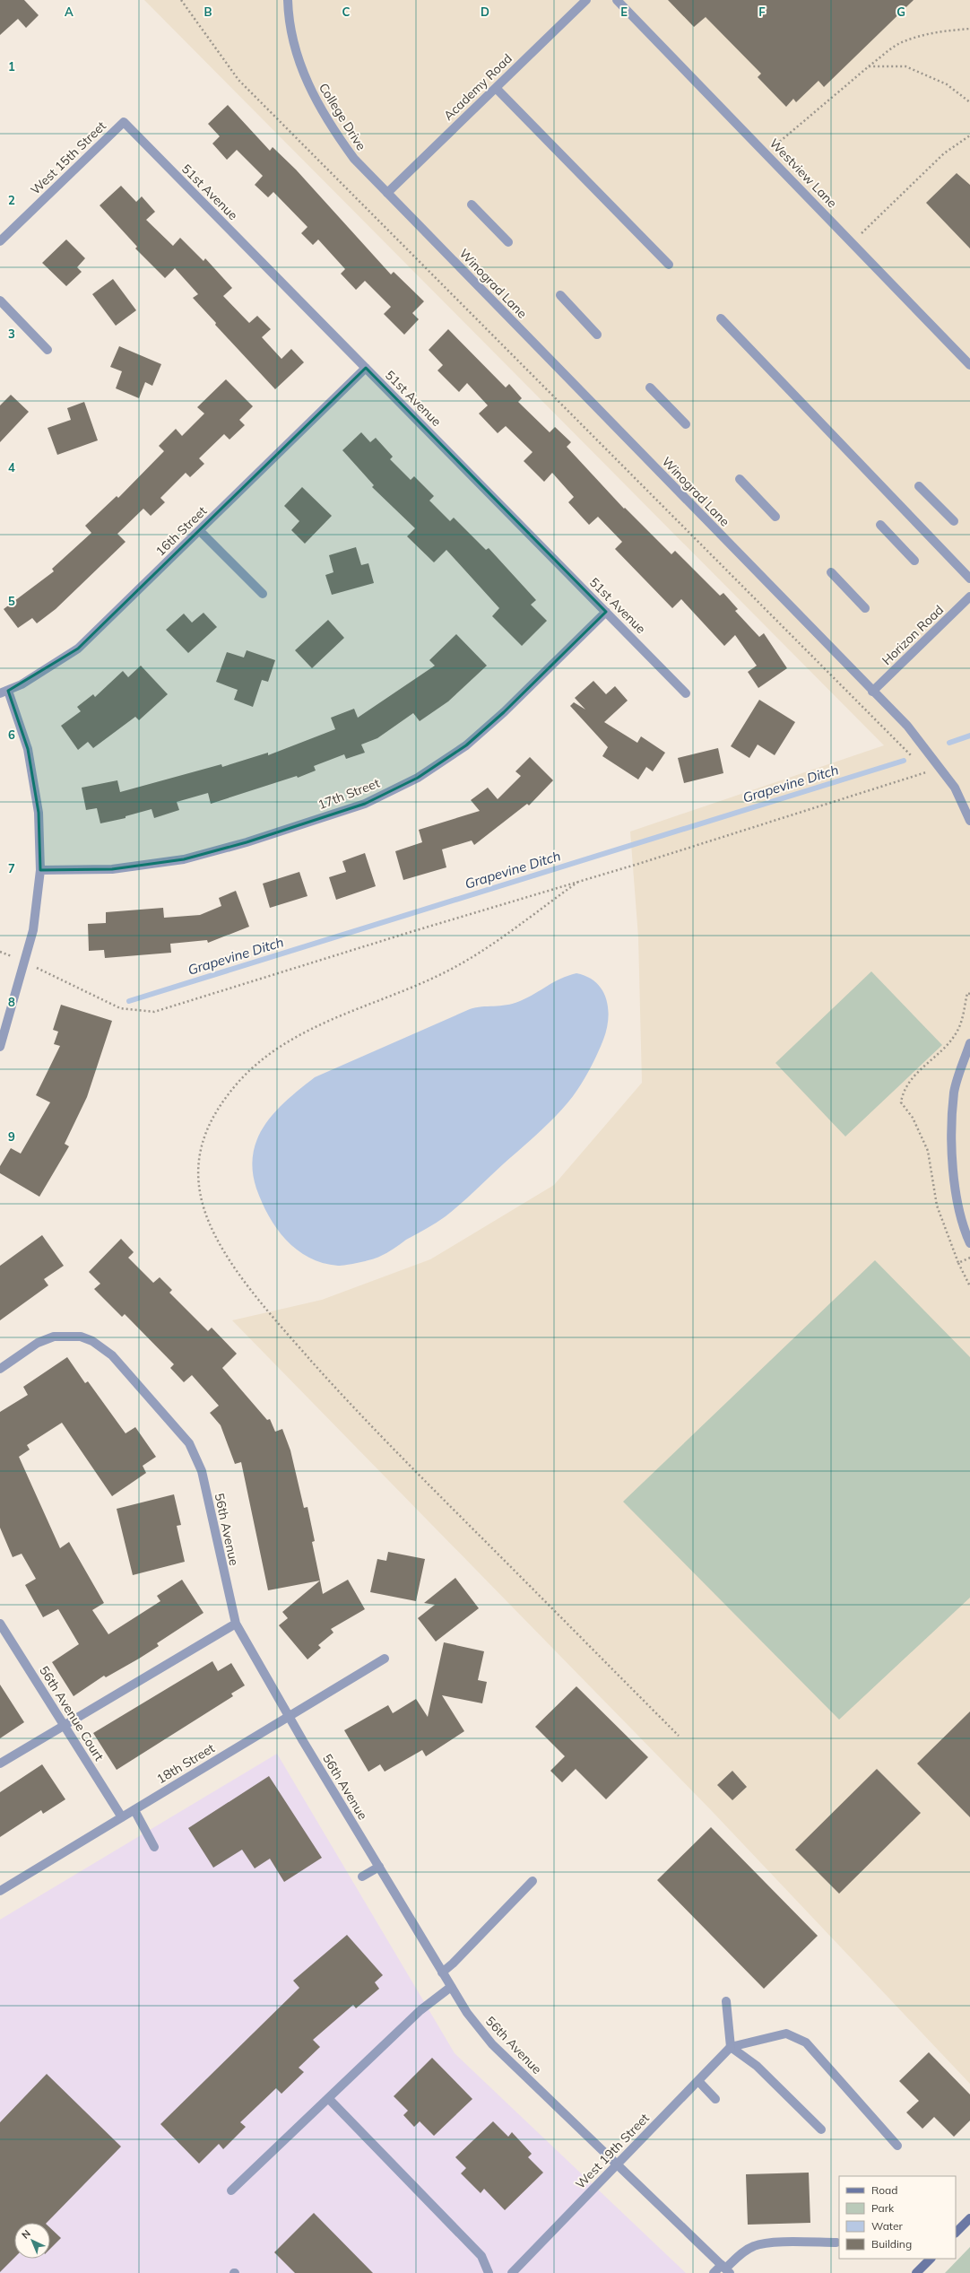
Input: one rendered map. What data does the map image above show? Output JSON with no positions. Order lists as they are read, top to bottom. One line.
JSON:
{"streets":{"street":["Academy Road","College Drive","West 15th Street","Westview Lane","51st Avenue","Winograd Lane","16th Street","Horizon Road","17th Street","56th Avenue","56th Avenue Court","18th Street","West 19th Street"]},"crossings":[["Academy Road","College Drive"],["Academy Road","Winograd Lane"],["College Drive","Winograd Lane"],["West 15th Street","51st Avenue"],["51st Avenue","16th Street"],["51st Avenue","17th Street"],["Winograd Lane","Horizon Road"],["56th Avenue","18th Street"],["56th Avenue","West 19th Street"],["56th Avenue Court","18th Street"]],"water":["Grapevine Ditch"],"legend":["Road","Park","Water","Building"],"north":"top left","grid":{"columns":["A","B","C","D","E","F","G"],"rows":["1","2","3","4","5","6","7","8","9"]}}
